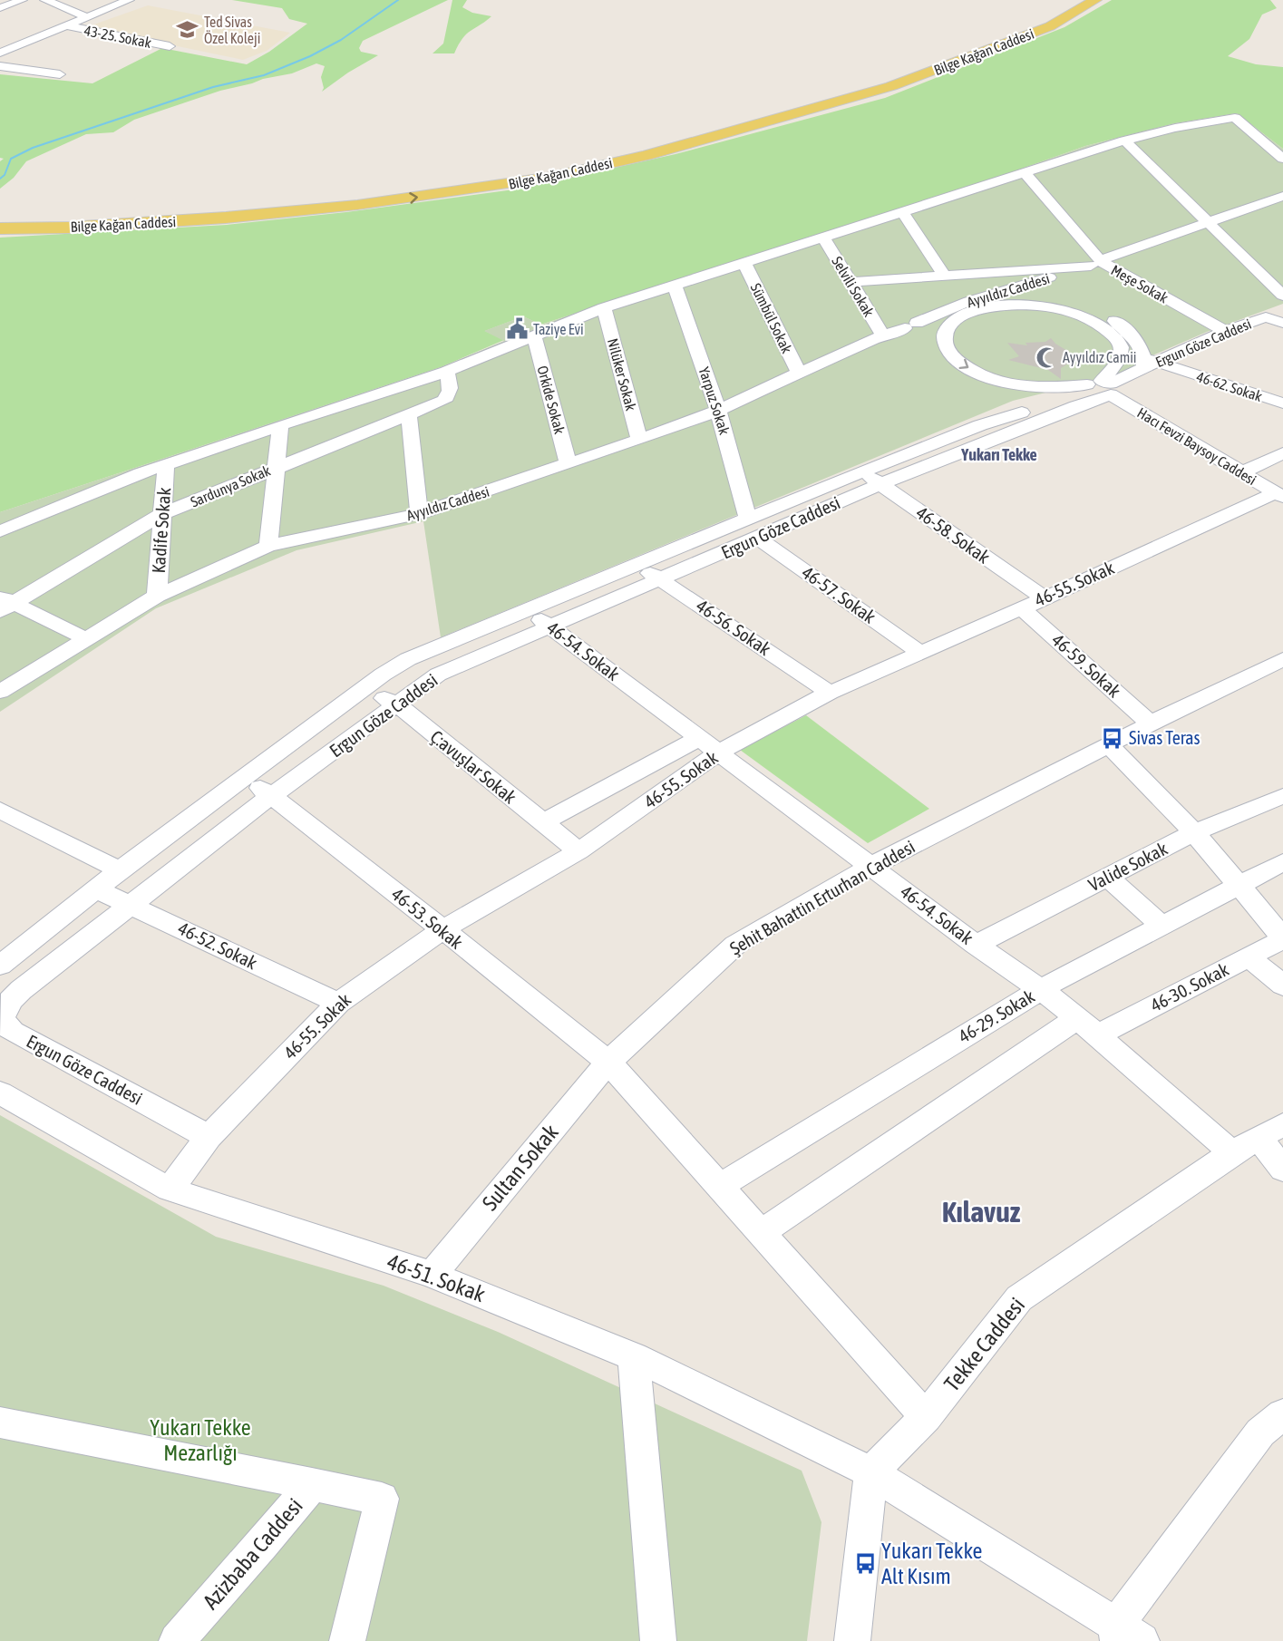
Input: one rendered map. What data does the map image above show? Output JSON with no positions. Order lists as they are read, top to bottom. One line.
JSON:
{"streets":{"main road":["Bilge Kağan Caddesi"],"street":["43-25. Sokak","Meşe Sokak","Selvili Sokak","Ayyıldız Caddesi","Sümbül Sokak","Ergun Göze Caddesi","Nilüker Sokak","46-62. Sokak","Orkide Sokak","Yarpuz Sokak","Hacı Fevzi Baysoy Caddesi","Sardunya Sokak","Kadife Sokak","46-58. Sokak","46-55. Sokak","46-57. Sokak","46-56. Sokak","46-54. Sokak","46-59. Sokak","Ç:avuşlar Sokak","Valide Sokak","Şehit Bahattin Erturhan Caddesi","46-53. Sokak","46-52. Sokak","46-30. Sokak","46-29. Sokak","Sultan Sokak","46-51. Sokak","Tekke Caddesi","Azizbaba Caddesi"]},"crossings":[["Meşe Sokak","Ayyıldız Caddesi"],["Meşe Sokak","Ergun Göze Caddesi"],["Selvili Sokak","Ayyıldız Caddesi"],["Ayyıldız Caddesi","Sümbül Sokak"],["Ayyıldız Caddesi","Nilüker Sokak"],["Ayyıldız Caddesi","Orkide Sokak"],["Ayyıldız Caddesi","Yarpuz Sokak"],["Ayyıldız Caddesi","Kadife Sokak"],["Ergun Göze Caddesi","46-62. Sokak"],["Ergun Göze Caddesi","Yarpuz Sokak"],["Ergun Göze Caddesi","Hacı Fevzi Baysoy Caddesi"],["Ergun Göze Caddesi","46-58. Sokak"],["Ergun Göze Caddesi","46-55. Sokak"],["Ergun Göze Caddesi","46-57. Sokak"],["Ergun Göze Caddesi","46-56. Sokak"],["Ergun Göze Caddesi","46-54. Sokak"],["Ergun Göze Caddesi","Ç:avuşlar Sokak"],["Ergun Göze Caddesi","46-53. Sokak"],["Ergun Göze Caddesi","46-52. Sokak"],["Yarpuz Sokak","46-57. Sokak"],["Hacı Fevzi Baysoy Caddesi","46-55. Sokak"],["Sardunya Sokak","Kadife Sokak"],["46-58. Sokak","46-55. Sokak"],["46-55. Sokak","46-57. Sokak"],["46-55. Sokak","46-56. Sokak"],["46-55. Sokak","46-54. Sokak"],["46-55. Sokak","46-59. Sokak"],["46-55. Sokak","Ç:avuşlar Sokak"],["46-55. Sokak","46-53. Sokak"],["46-55. Sokak","46-52. Sokak"],["46-55. Sokak","46-51. Sokak"],["46-54. Sokak","Valide Sokak"],["46-54. Sokak","Şehit Bahattin Erturhan Caddesi"],["46-54. Sokak","46-30. Sokak"],["46-54. Sokak","46-29. Sokak"],["46-54. Sokak","Tekke Caddesi"],["46-59. Sokak","Şehit Bahattin Erturhan Caddesi"],["Şehit Bahattin Erturhan Caddesi","46-53. Sokak"],["Şehit Bahattin Erturhan Caddesi","Sultan Sokak"],["46-53. Sokak","Sultan Sokak"],["Sultan Sokak","46-51. Sokak"],["46-51. Sokak","Tekke Caddesi"]],"districts":["Yukarı Tekke","Kılavuz"],"parks":["Yukarı Tekke Mezarlığı"],"places":{"school or university":["Ted Sivas Özel Koleji"],"public building":["Taziye Evi"],"mosque":["Ayyıldız Camii"],"bus stop":["Sivas Teras","Yukarı Tekke Alt Kısım"]}}
